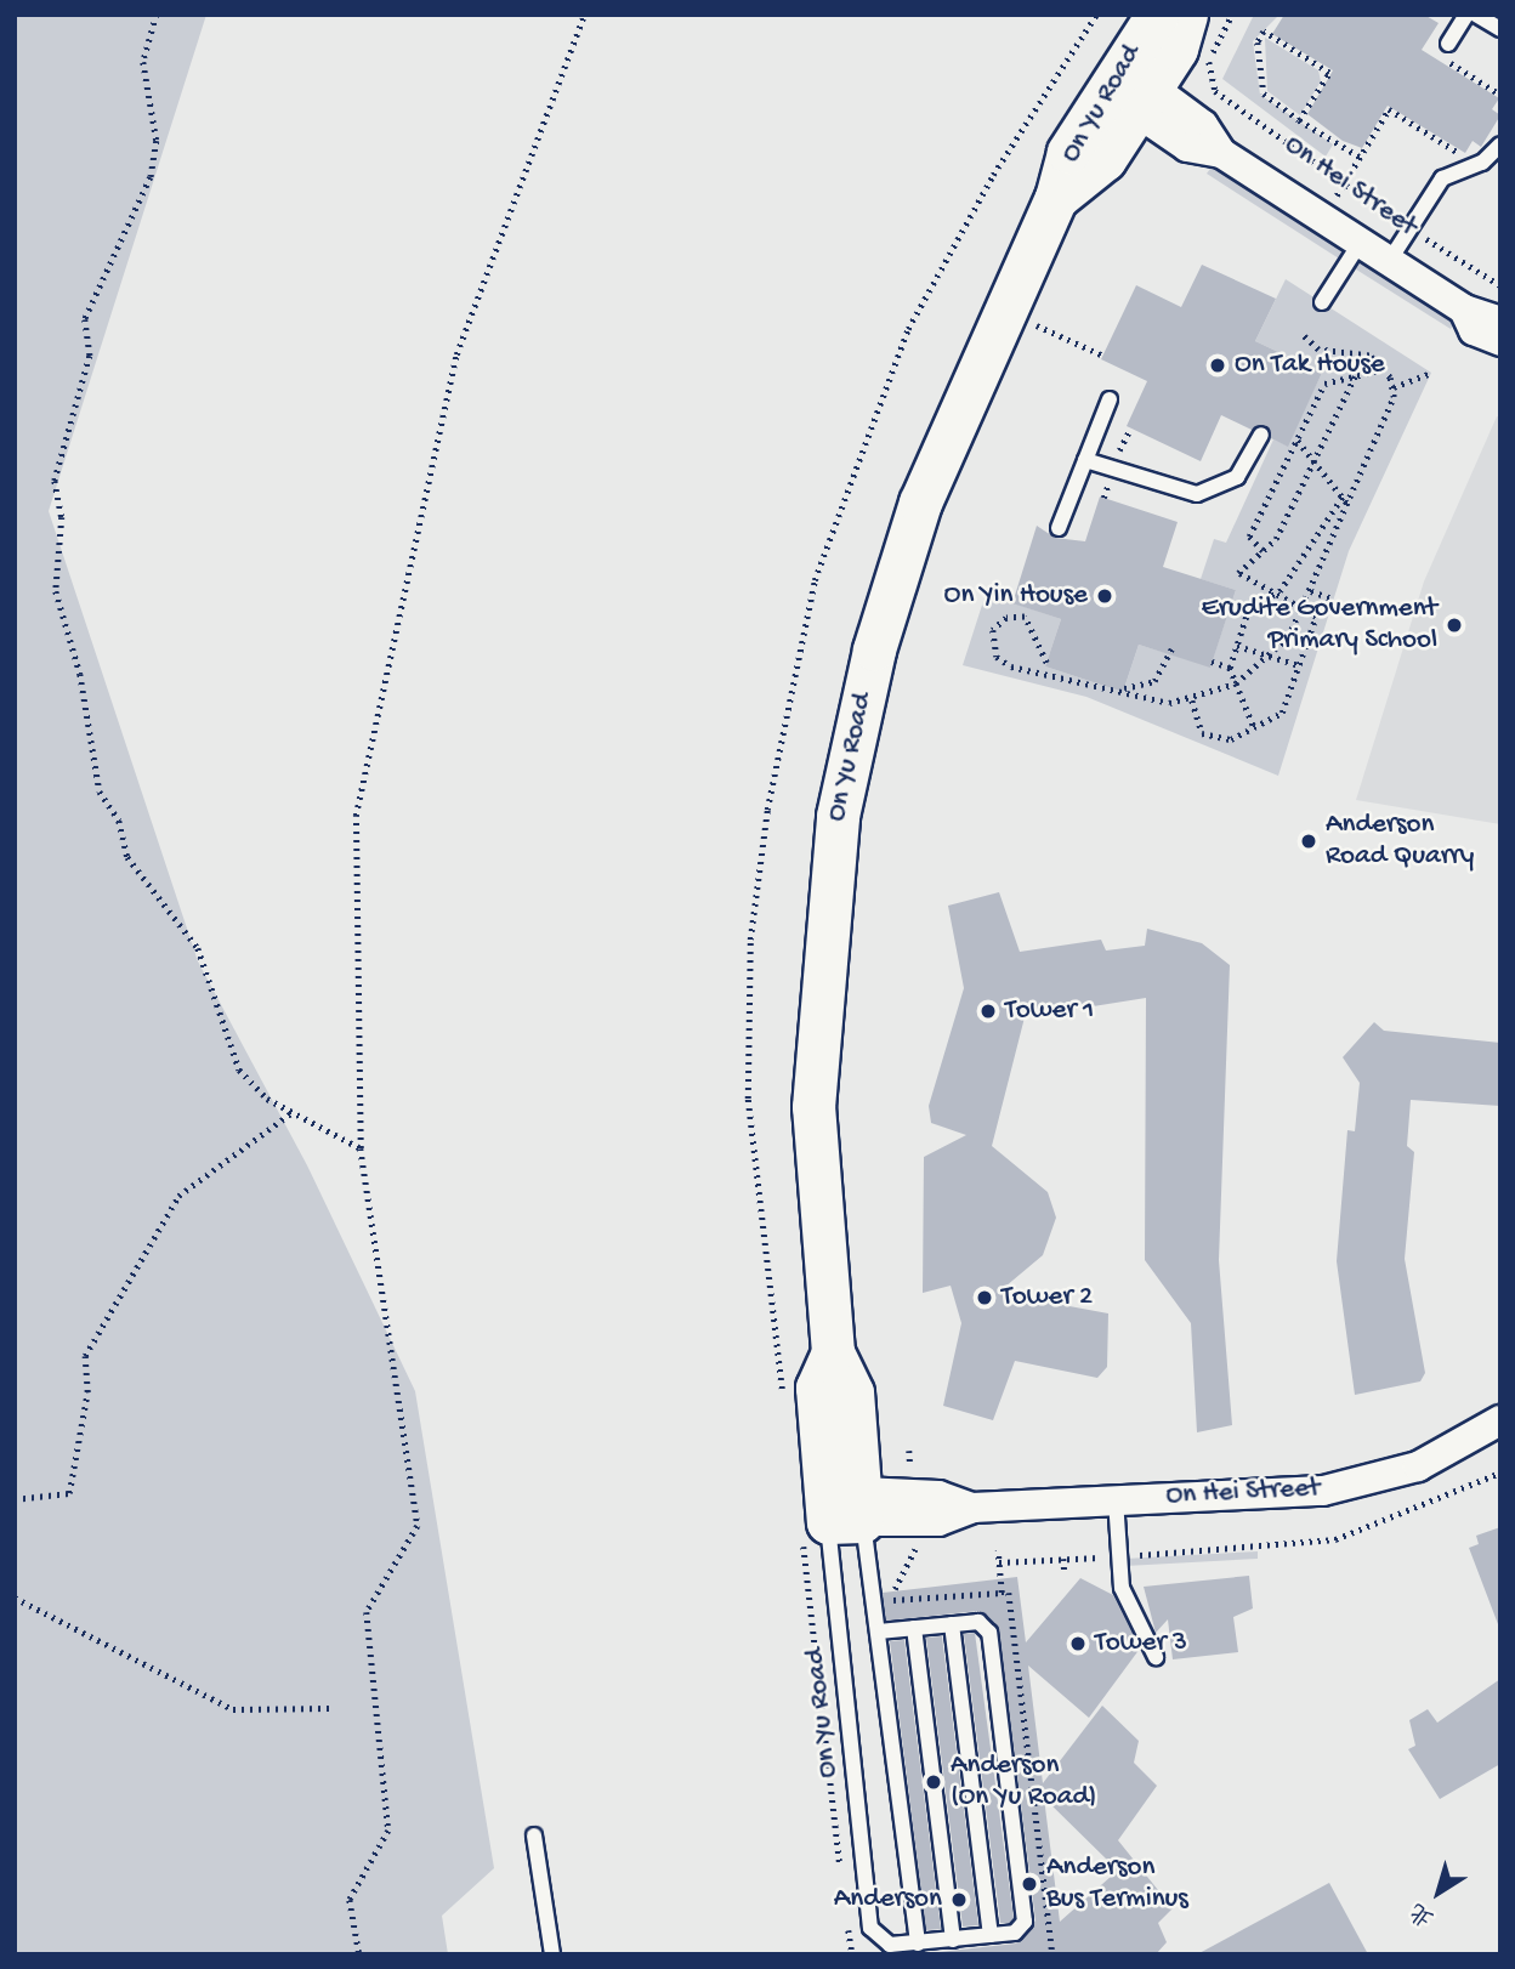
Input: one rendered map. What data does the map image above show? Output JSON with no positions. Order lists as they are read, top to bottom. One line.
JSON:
{"streets":{"street":["On Yu Road","On Hei Street"]},"crossings":[["On Yu Road","On Hei Street"]],"places":["On Tak House","On Yin House","Erudite Government Primary School","Anderson Road Quarry","Tower 1","Tower 2","Tower 3","Anderson (On Yu Road)","Anderson Bus Terminus","Anderson"],"north":"bottom left"}
